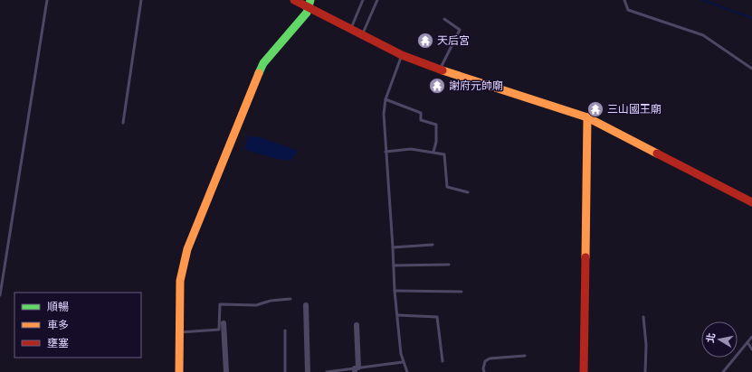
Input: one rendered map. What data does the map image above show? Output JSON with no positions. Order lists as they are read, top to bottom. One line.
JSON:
{"places":{"temple":["天后宮","謝府元帥廟","三山國王廟"]},"legend":["順暢","車多","壅塞"],"north":"left"}
